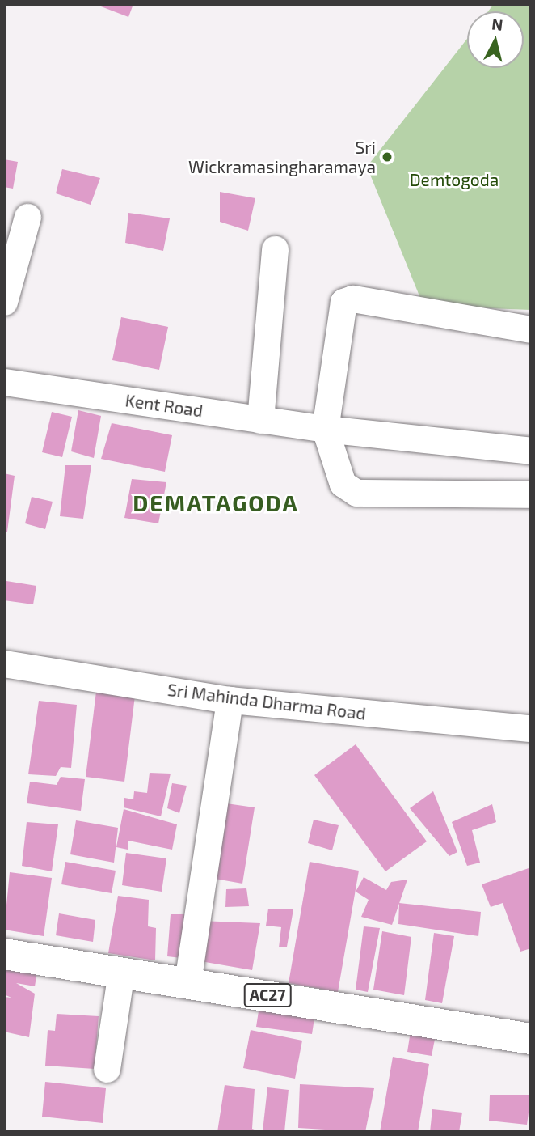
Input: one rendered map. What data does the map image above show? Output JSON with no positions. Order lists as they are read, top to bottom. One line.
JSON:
{"streets":{"main road":["AC27"],"street":["Kent Road","Sri Mahinda Dharma Road"]},"districts":["DEMATAGODA"],"parks":["Demtogoda"],"places":["Sri Wickramasingharamaya"],"north":"top"}
